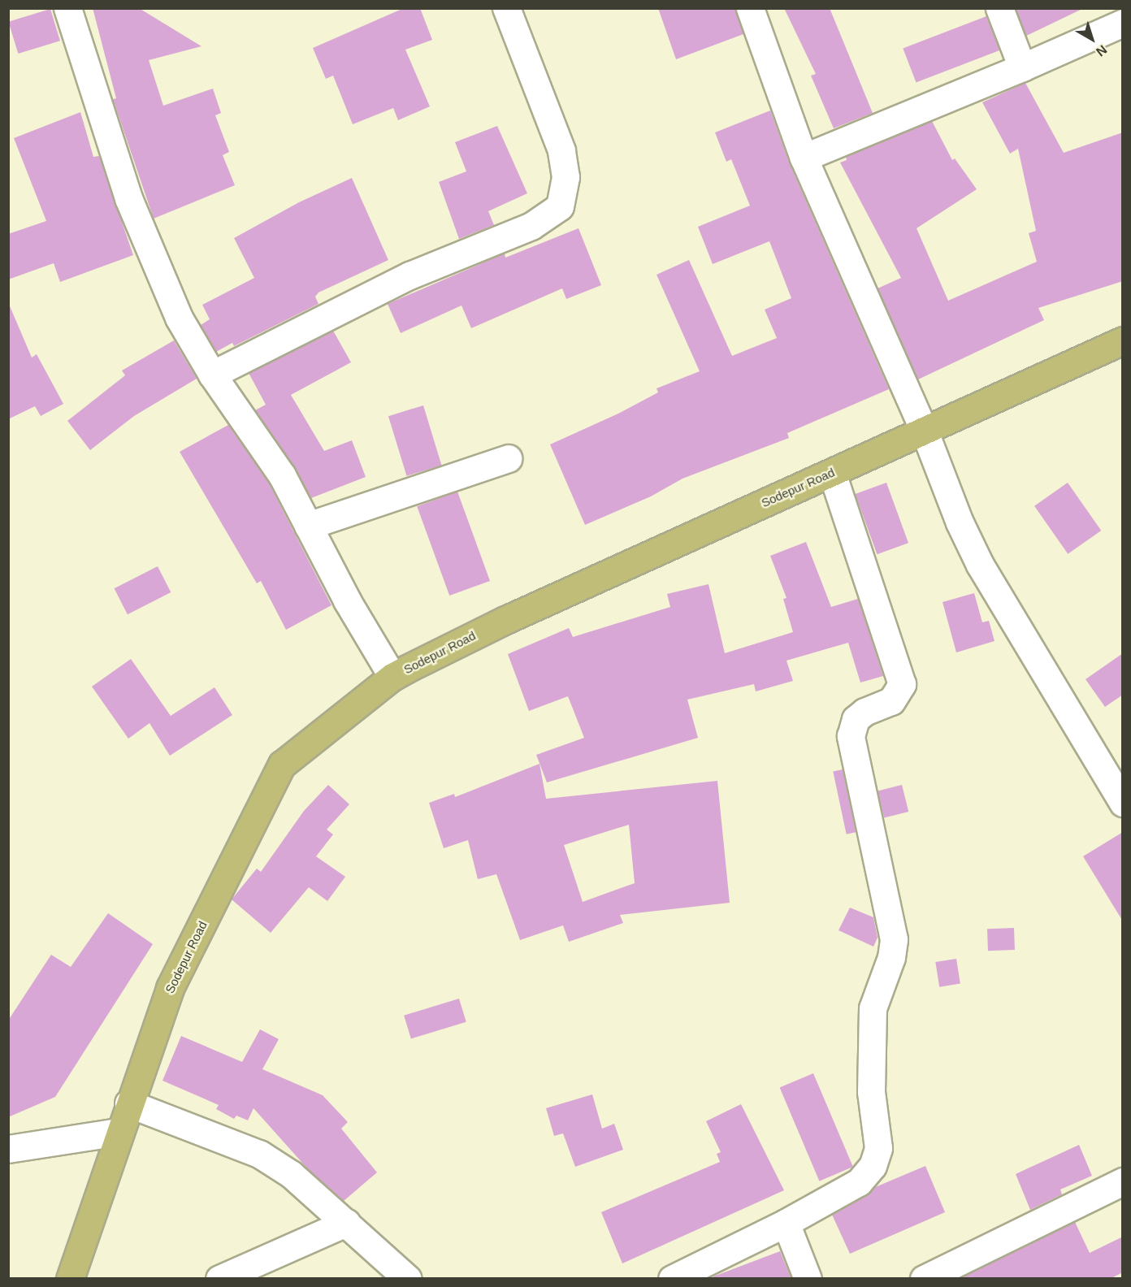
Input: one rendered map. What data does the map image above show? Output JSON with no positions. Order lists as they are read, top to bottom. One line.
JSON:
{"streets":{"main road":["Sodepur Road"]},"north":"bottom right"}
